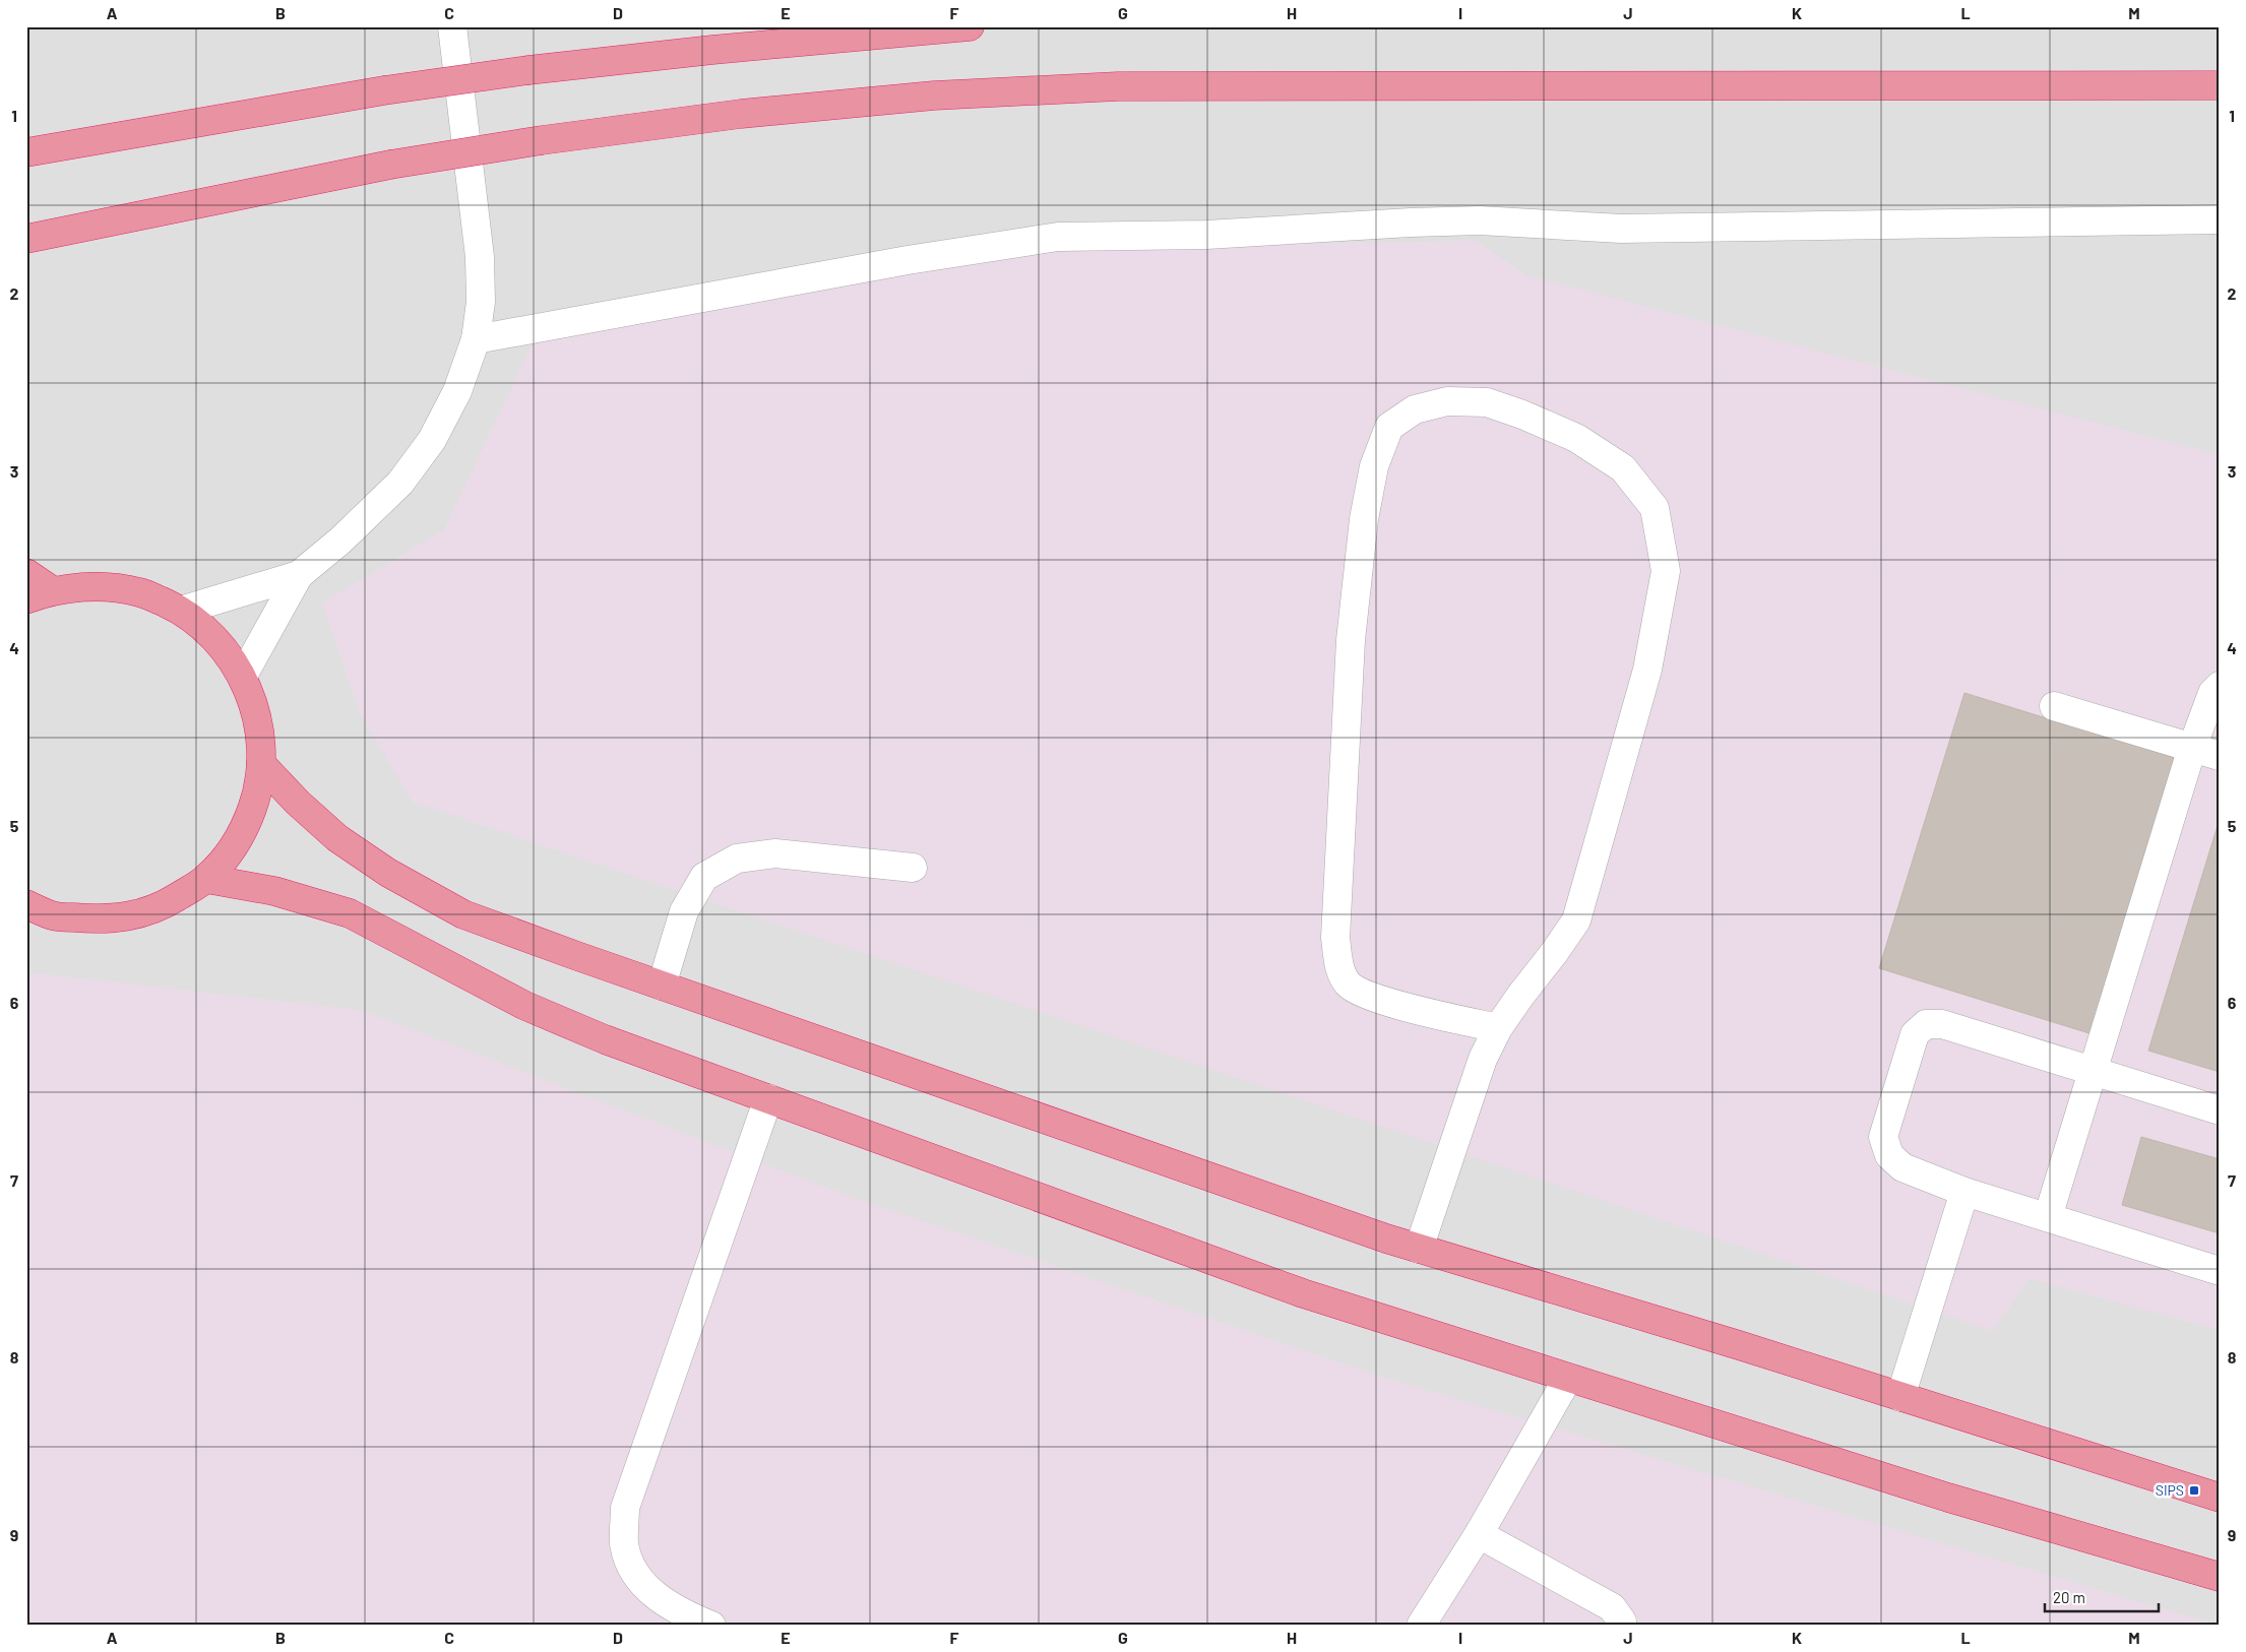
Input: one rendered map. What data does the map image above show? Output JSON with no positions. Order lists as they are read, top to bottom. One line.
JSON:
{"places":{"transit":["SIPS"]},"scale_bar":"20 m","grid":{"columns":["A","B","C","D","E","F","G","H","I","J","K","L","M"],"rows":["1","2","3","4","5","6","7","8","9"]}}
